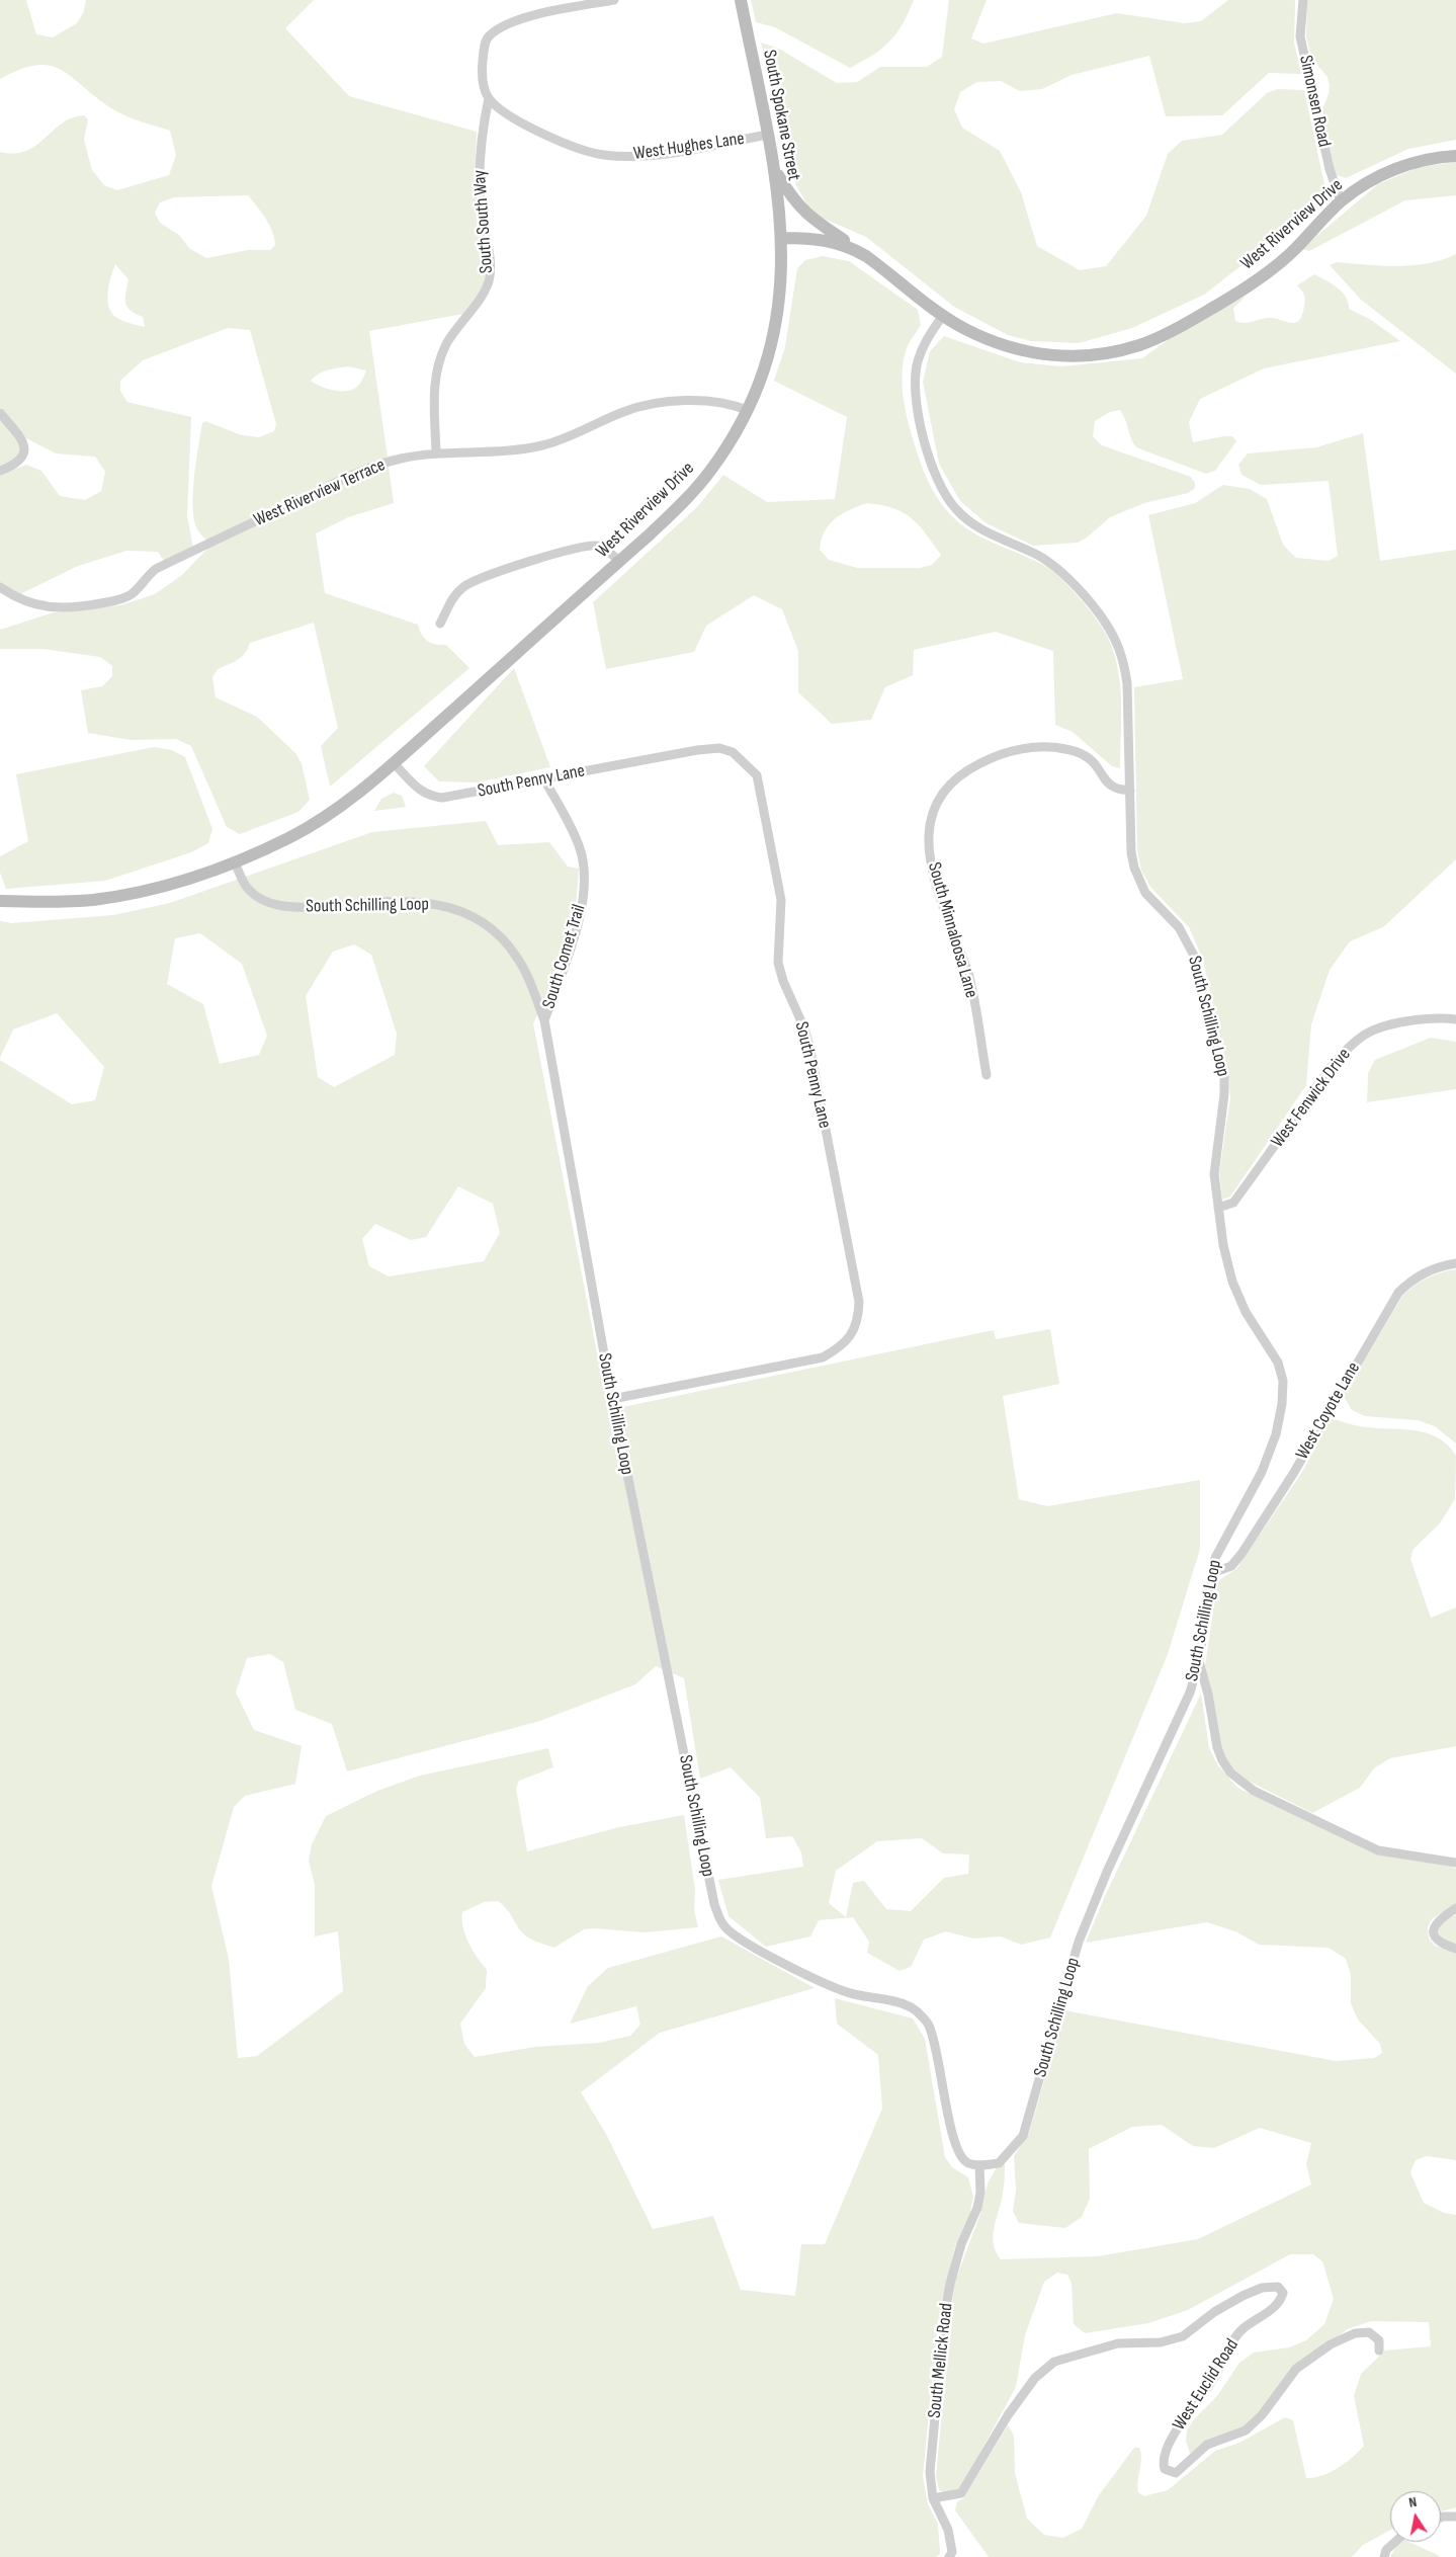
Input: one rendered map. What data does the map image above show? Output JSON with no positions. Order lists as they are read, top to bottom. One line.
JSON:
{"streets":{"street":["Simonsen Road","South Spokane Street","West Hughes Lane","South South Way","West Riverview Drive","West Riverview Terrace","South Penny Lane","South Schilling Loop","South Minnaloosa Lane","South Comet Trail","West Fenwick Drive","West Coyote Lane","South Mellick Road","West Euclid Road"]},"crossings":[["Simonsen Road","West Riverview Drive"],["South Spokane Street","West Hughes Lane"],["South Spokane Street","West Riverview Drive"],["West Hughes Lane","South South Way"],["South South Way","West Riverview Terrace"],["West Riverview Drive","West Riverview Terrace"],["West Riverview Drive","South Penny Lane"],["West Riverview Drive","South Schilling Loop"],["South Penny Lane","South Schilling Loop"],["South Penny Lane","South Comet Trail"],["South Schilling Loop","South Minnaloosa Lane"],["South Schilling Loop","South Comet Trail"],["South Schilling Loop","West Fenwick Drive"],["South Schilling Loop","West Coyote Lane"],["South Schilling Loop","South Mellick Road"],["South Mellick Road","West Euclid Road"]],"north":"top"}
